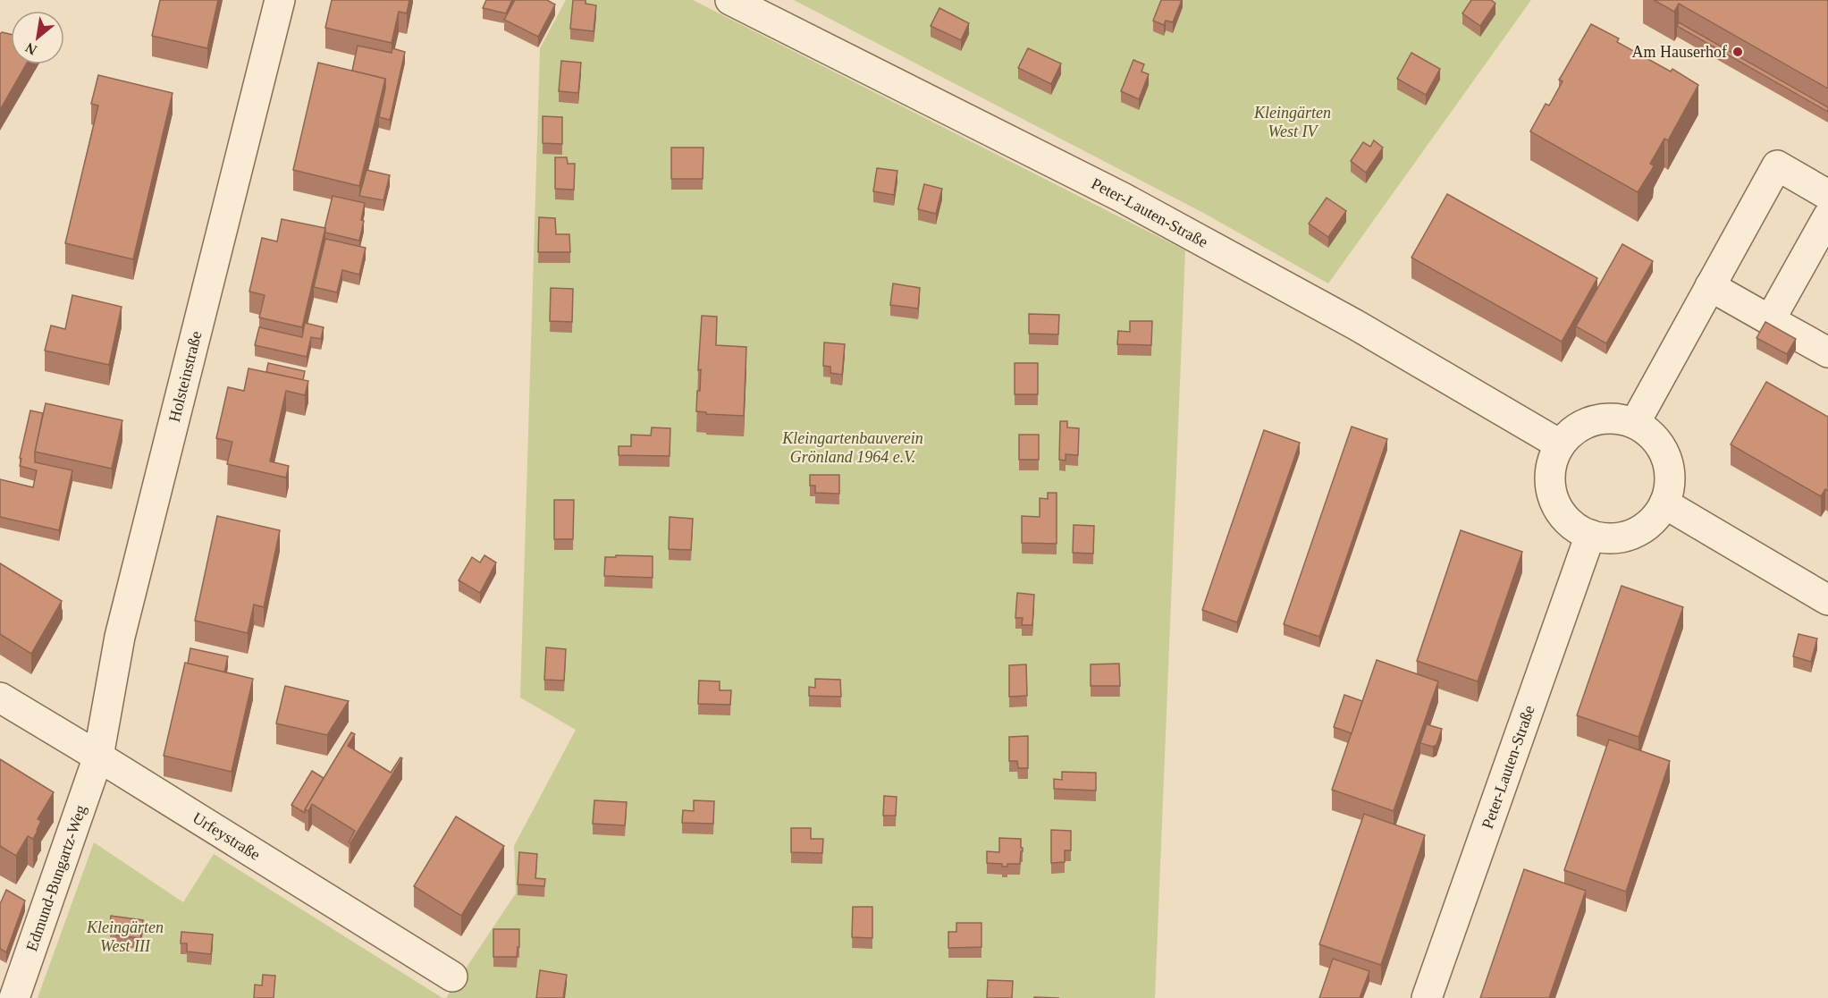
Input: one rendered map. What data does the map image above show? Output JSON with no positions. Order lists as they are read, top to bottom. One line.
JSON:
{"streets":{"street":["Peter-Lauten-Straße","Holsteinstraße","Urfeystraße","Edmund-Bungartz-Weg"]},"crossings":[["Holsteinstraße","Urfeystraße"],["Holsteinstraße","Edmund-Bungartz-Weg"],["Urfeystraße","Edmund-Bungartz-Weg"]],"parks":["Kleingärten West IV","Kleingartenbauverein Grönland 1964 e.V.","Kleingärten West III"],"places":["Am Hauserhof"],"north":"bottom left"}
